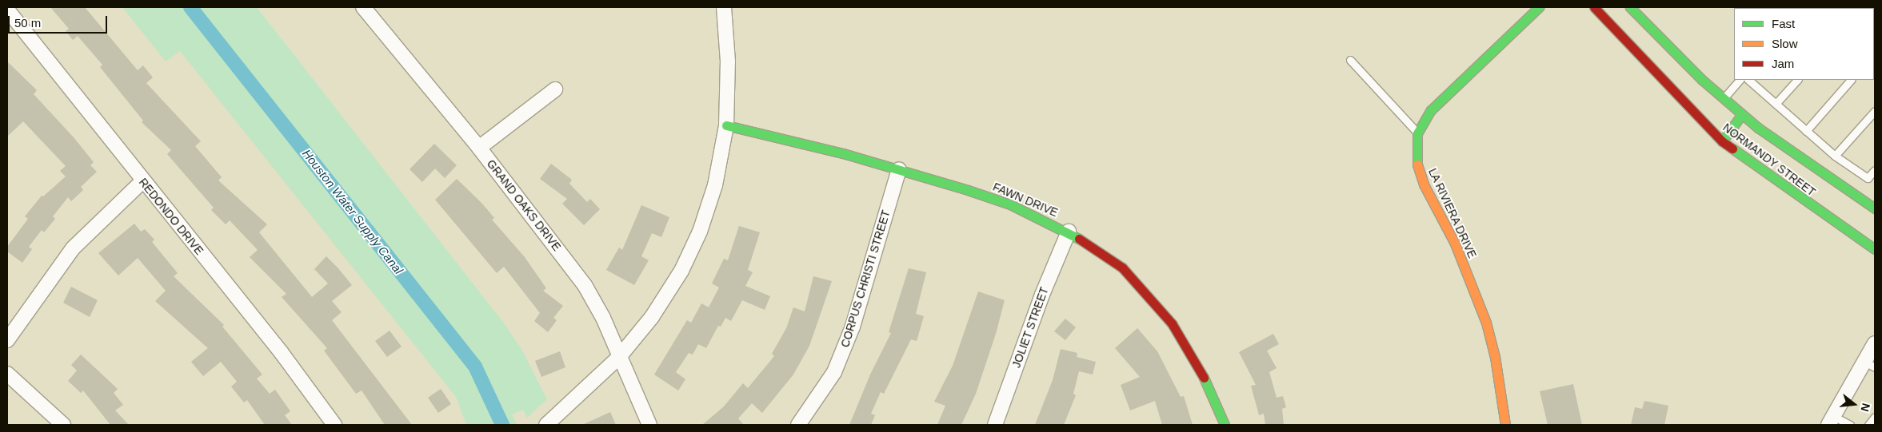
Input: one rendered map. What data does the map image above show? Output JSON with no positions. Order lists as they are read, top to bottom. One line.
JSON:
{"streets":{"street":["NORMANDY STREET","FAWN DRIVE","GRAND OAKS DRIVE","LA RIVIERA DRIVE","REDONDO DRIVE","CORPUS CHRISTI STREET","JOLIET STREET"]},"crossings":[["FAWN DRIVE","CORPUS CHRISTI STREET"],["FAWN DRIVE","JOLIET STREET"]],"water":["Houston Water Supply Canal"],"legend":["Fast","Slow","Jam"],"scale_bar":"50 m","north":"right"}
